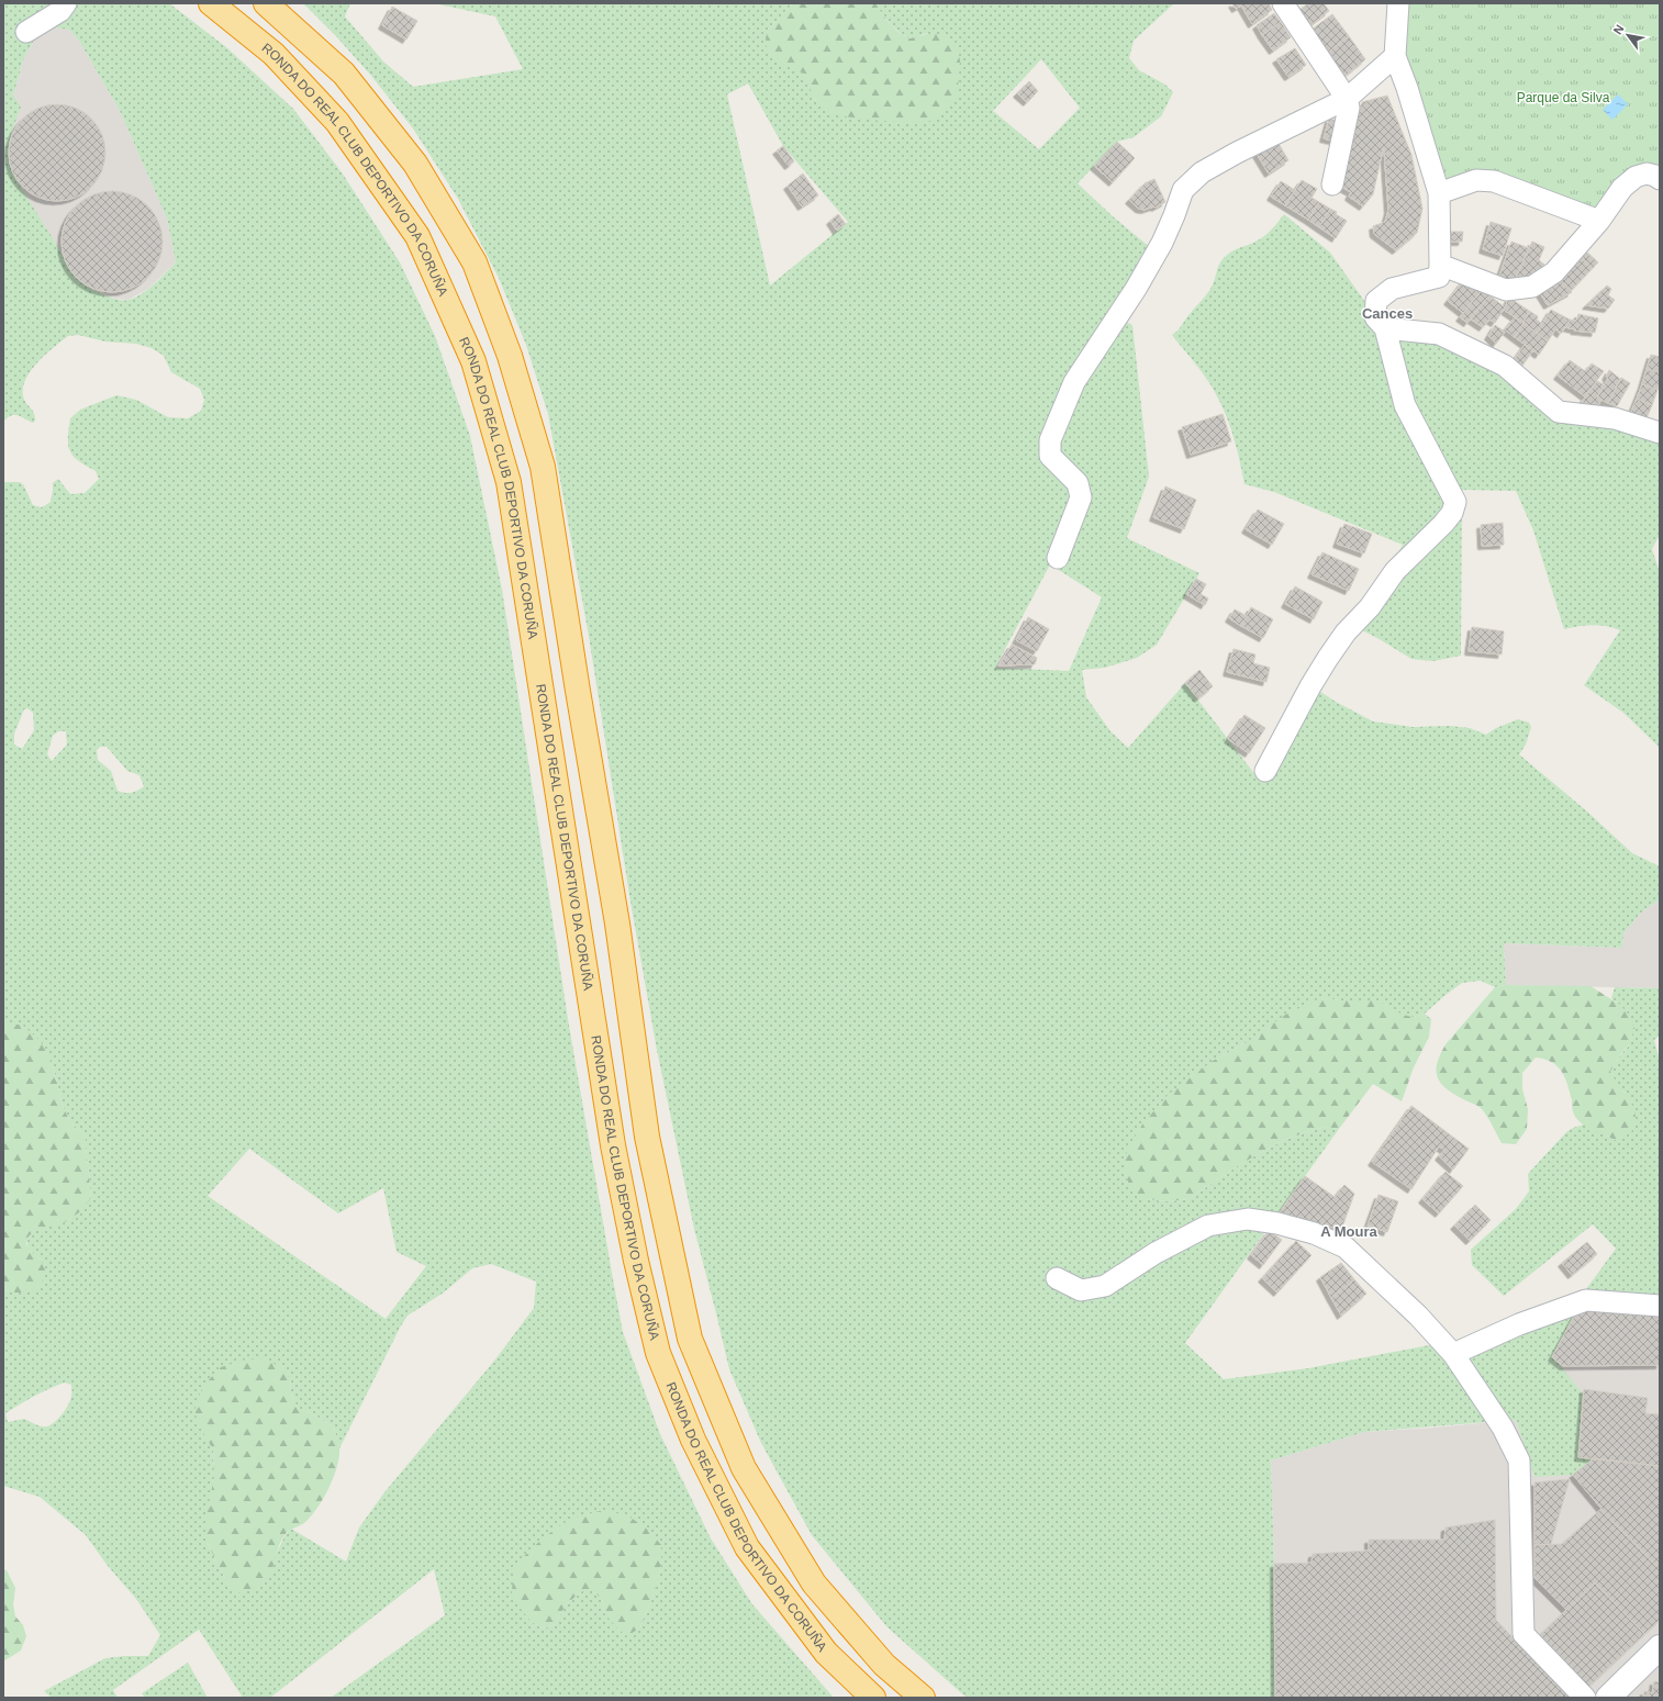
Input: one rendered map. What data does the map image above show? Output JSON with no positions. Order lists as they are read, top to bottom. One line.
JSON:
{"streets":{"highway":["RONDA DO REAL CLUB DEPORTIVO DA CORUÑA"]},"districts":["Cances","A Moura"],"parks":["Parque da Silva"],"north":"top left"}
